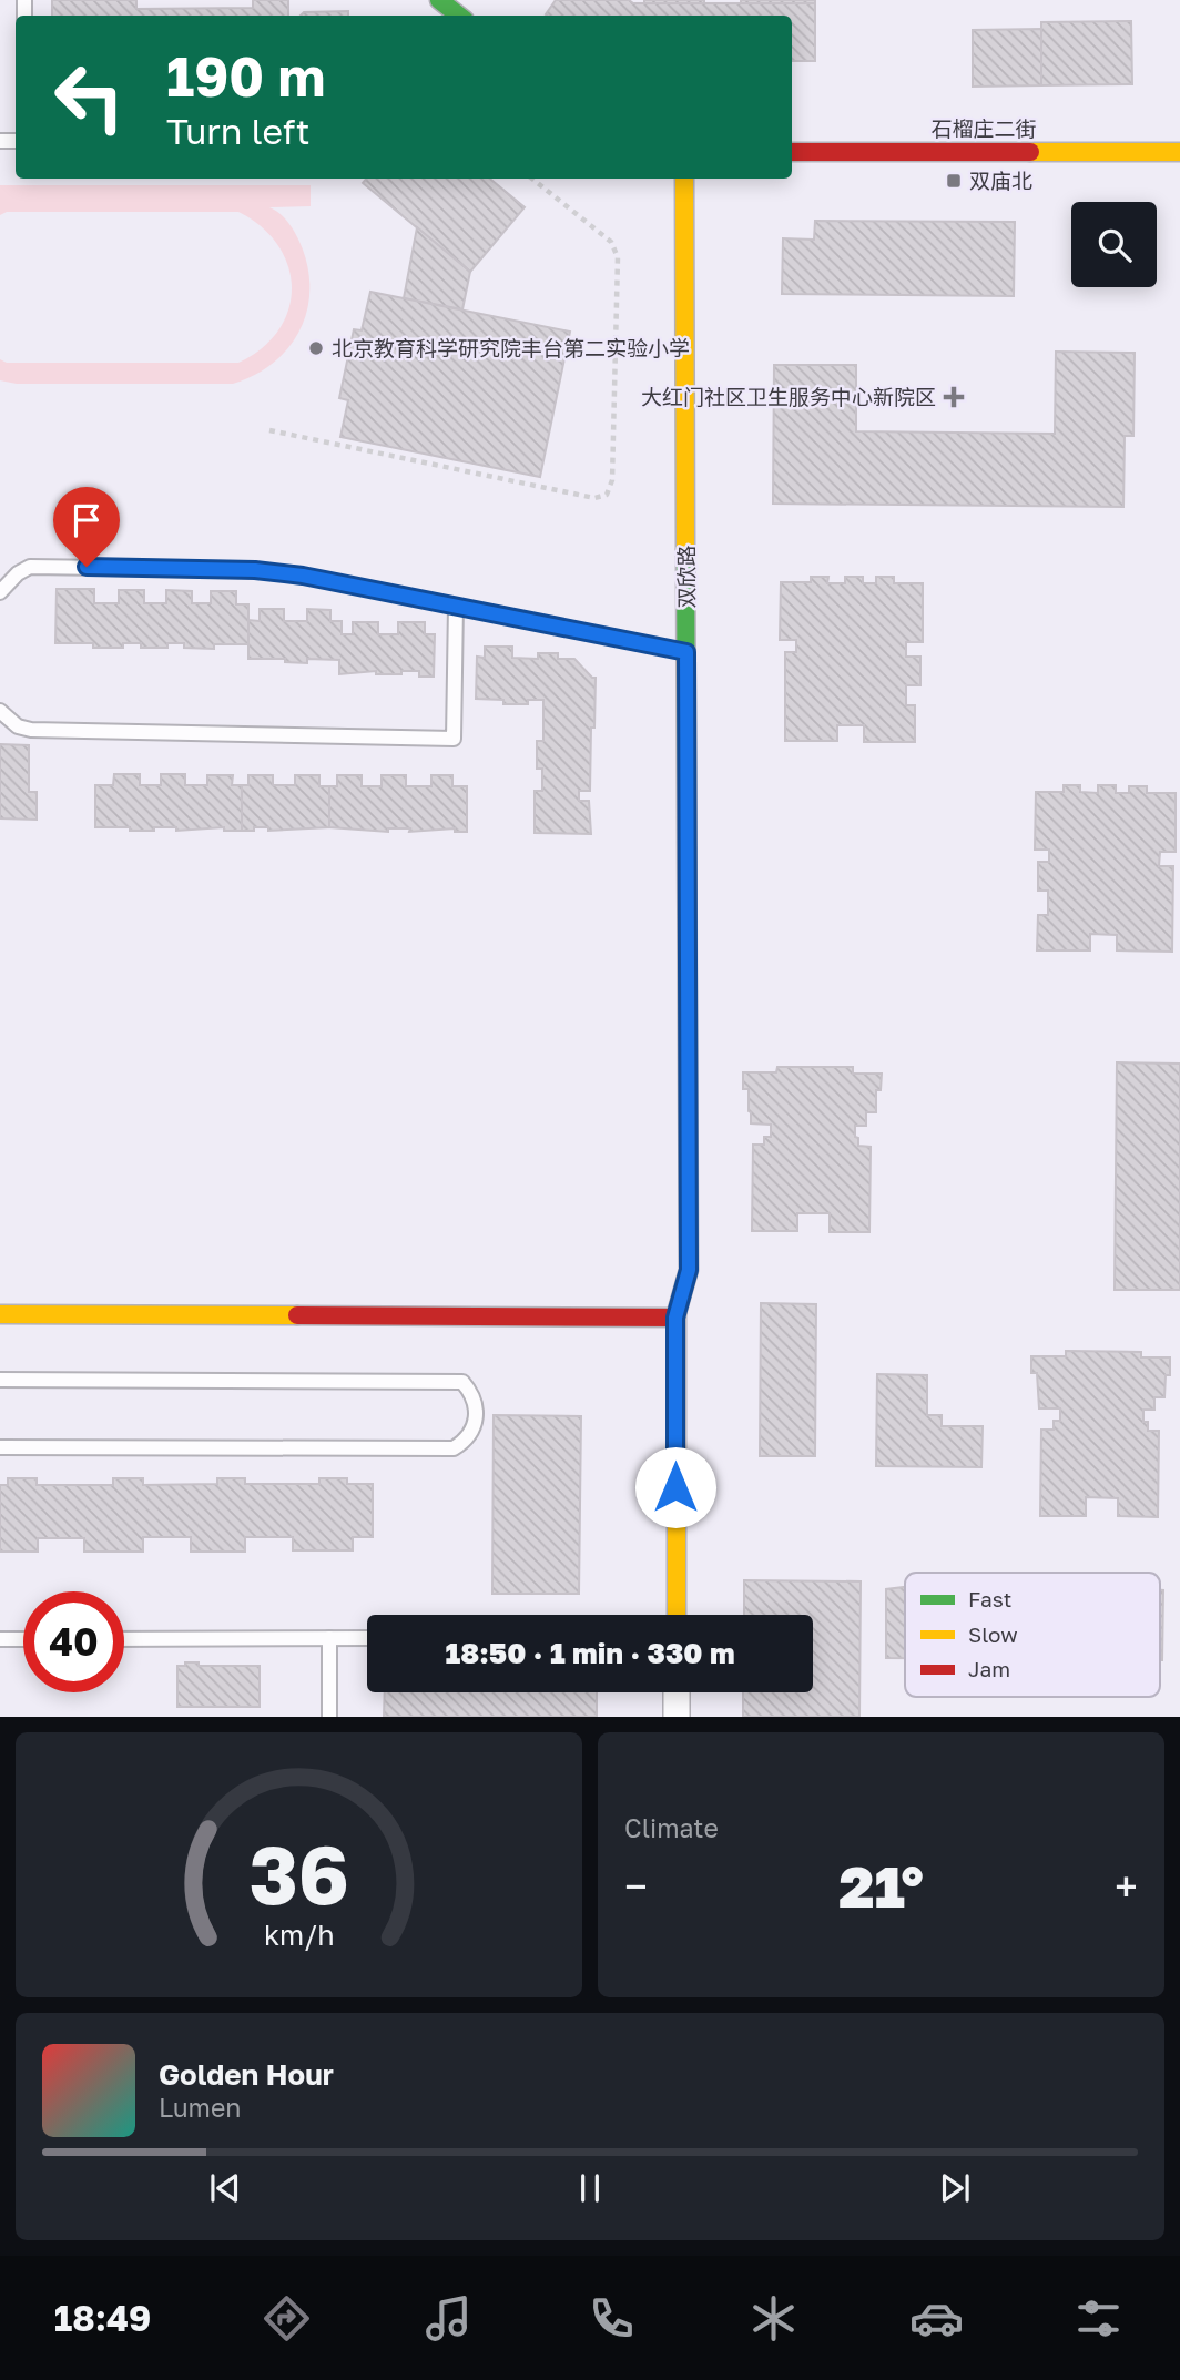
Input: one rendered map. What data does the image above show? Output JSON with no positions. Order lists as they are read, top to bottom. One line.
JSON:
{"streets":{"street":["石榴庄二街","双欣路"]},"places":{"transit":["双庙北"],"other":["北京教育科学研究院丰台第二实验小学"],"health":["大红门社区卫生服务中心新院区"]},"legend":["Fast","Slow","Jam"],"page":{"turn":["190 m","Turn left"],"limit":"40","trip":"18:50 · 1 min · 330 m","tile":"Climate","heat":["−","21°","+"],"song":["Golden Hour","Lumen"],"tabs":"18:49","gauge":["36","km/h"]}}
